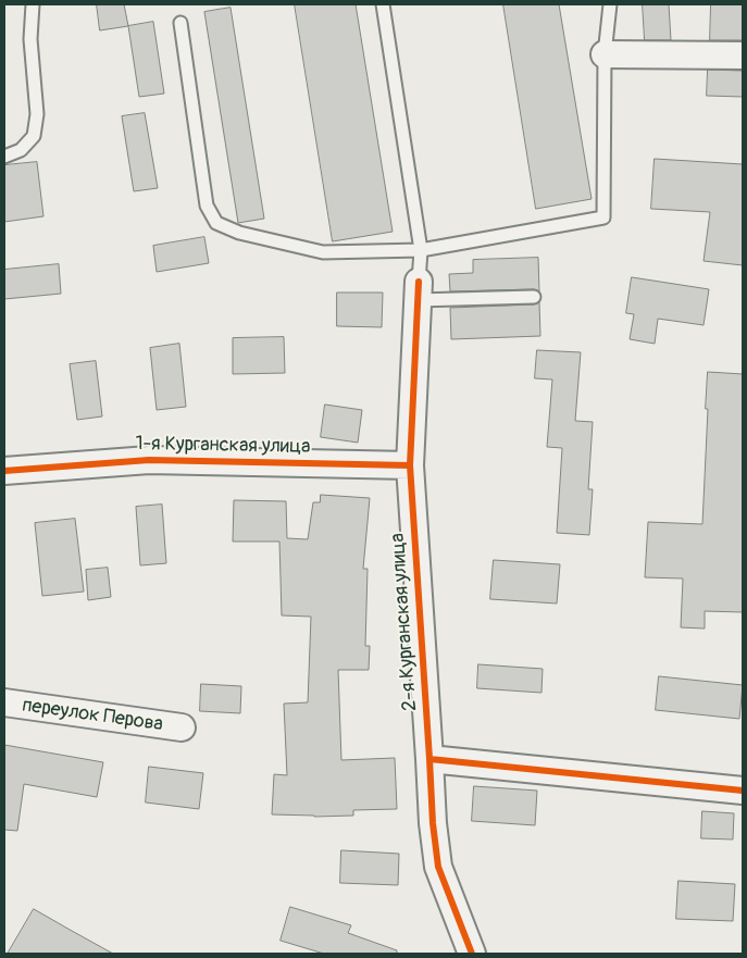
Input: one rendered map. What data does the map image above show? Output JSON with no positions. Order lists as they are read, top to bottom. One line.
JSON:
{"streets":{"street":["1-я Курганская улица","2-я Курганская улица","переулок Перова"]},"crossings":[["1-я Курганская улица","2-я Курганская улица"]]}
